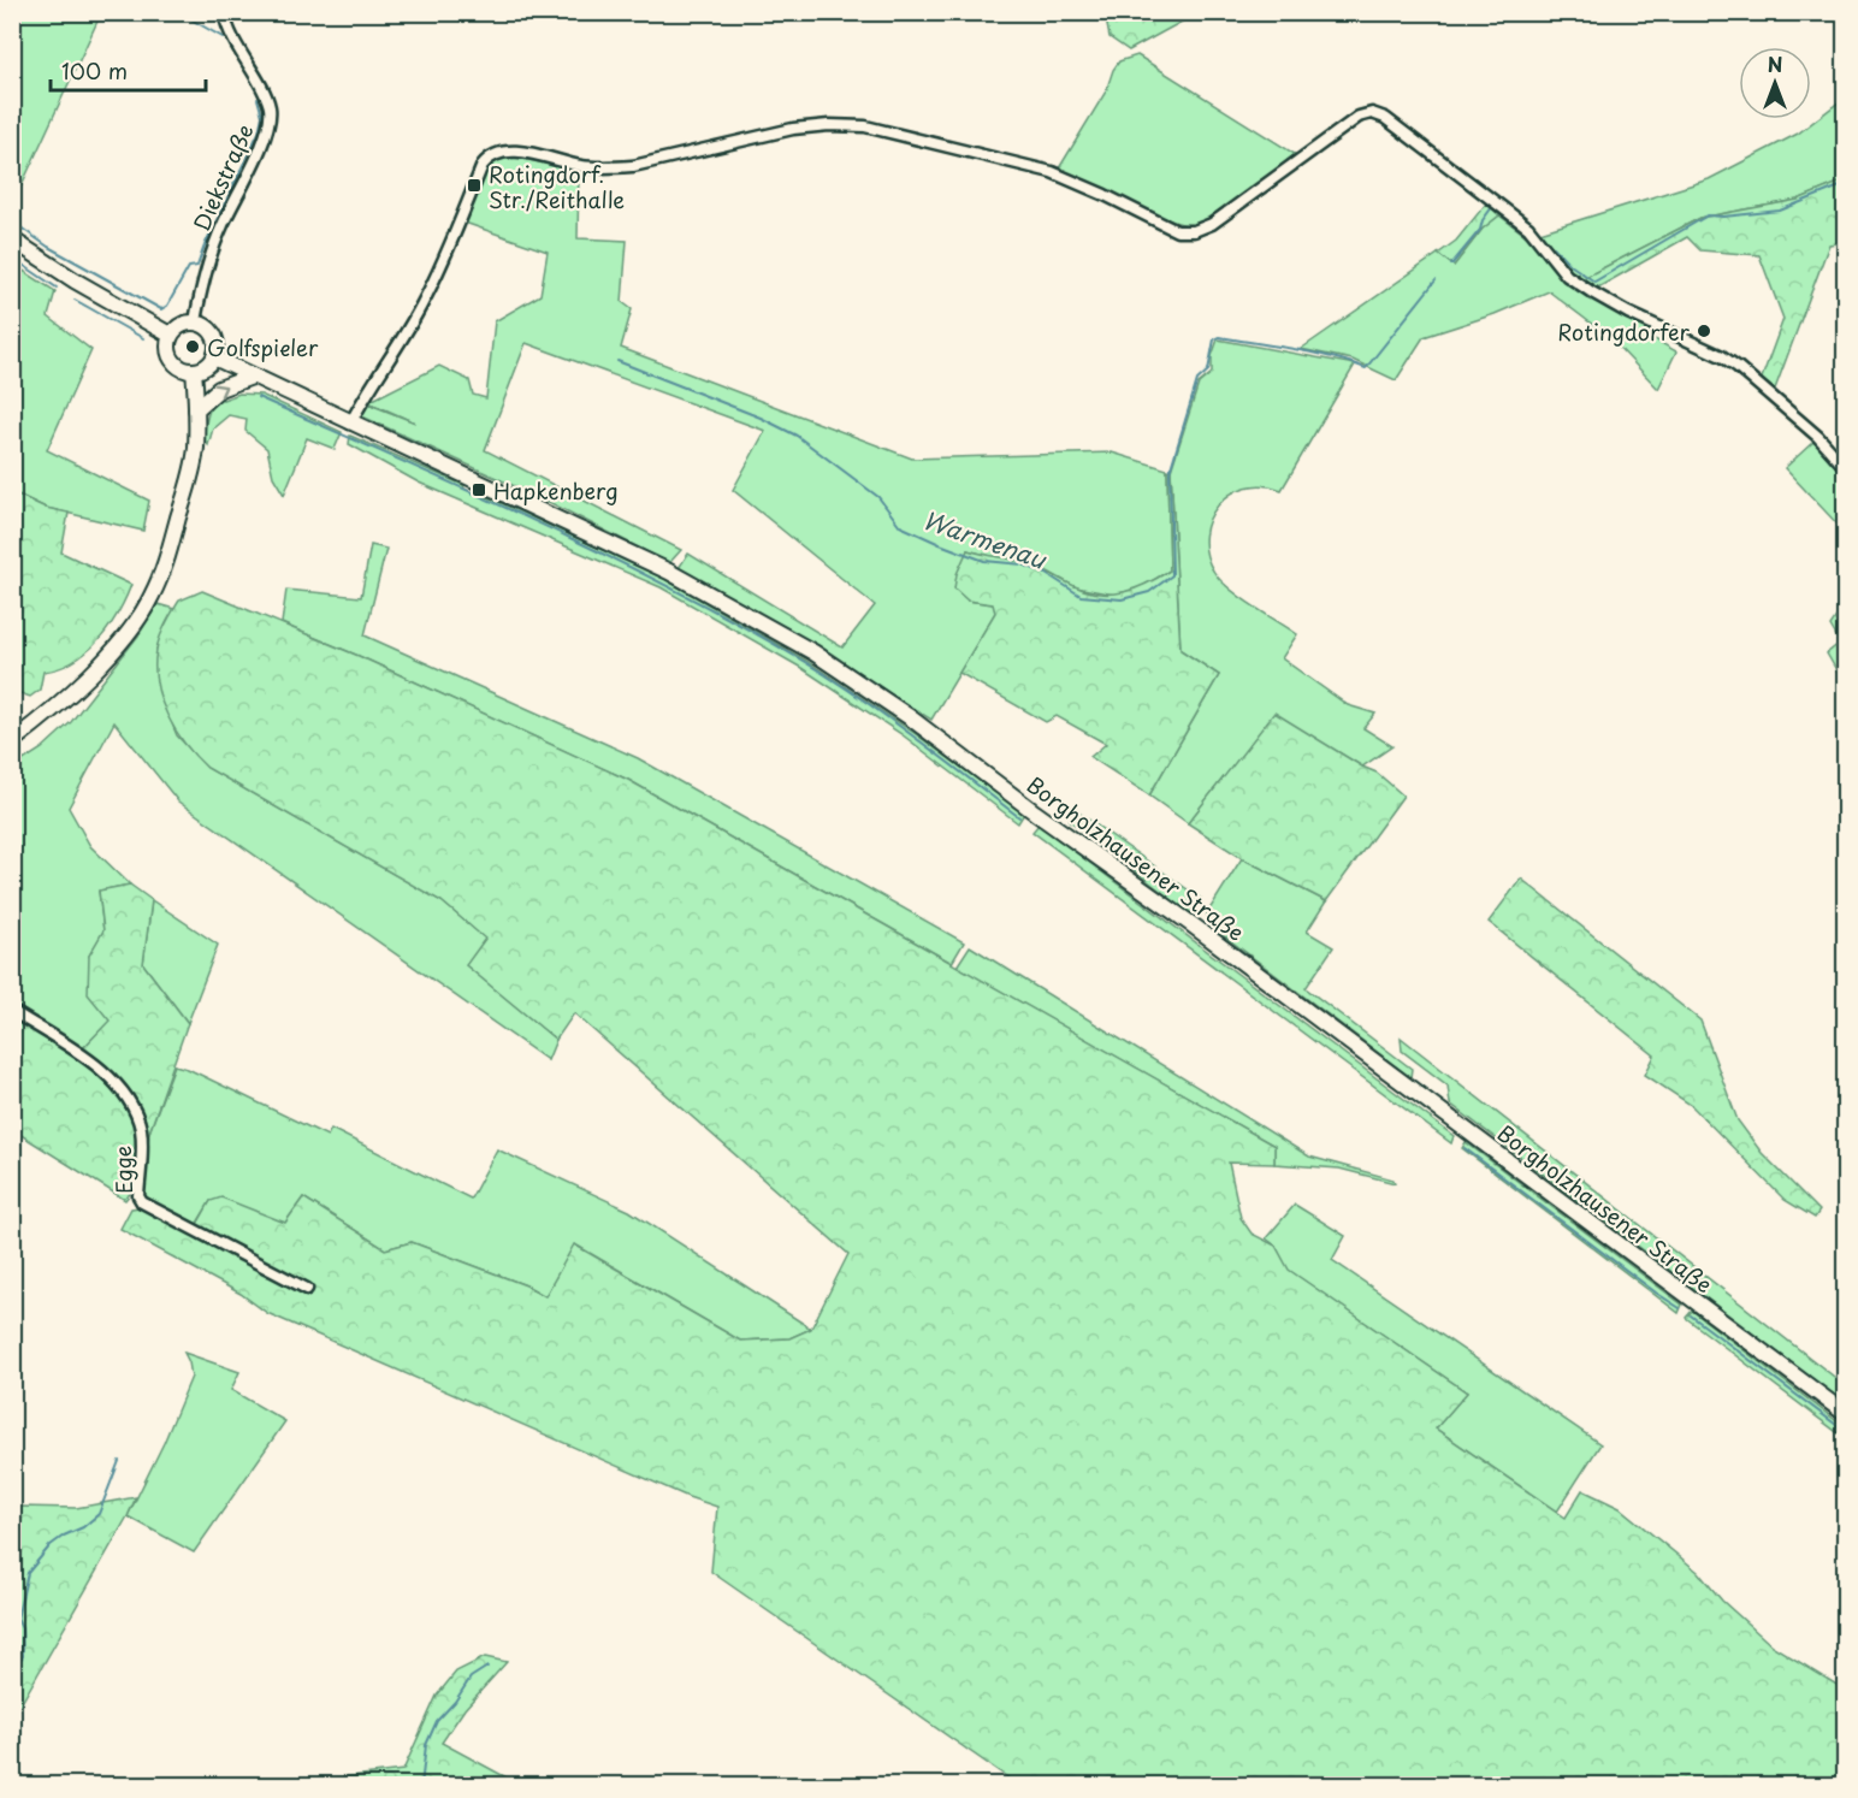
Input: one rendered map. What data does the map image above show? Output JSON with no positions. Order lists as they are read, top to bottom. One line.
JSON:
{"streets":{"main road":["Borgholzhausener Straße"],"street":["Diekstraße","Egge"]},"crossings":[["Diekstraße","Borgholzhausener Straße"]],"water":["Warmenau"],"places":{"transit":["Rotingdorf. Str./Reithalle","Hapkenberg"],"other":["Rotingdorfer","Golfspieler"]},"scale_bar":"100 m","north":"top"}
